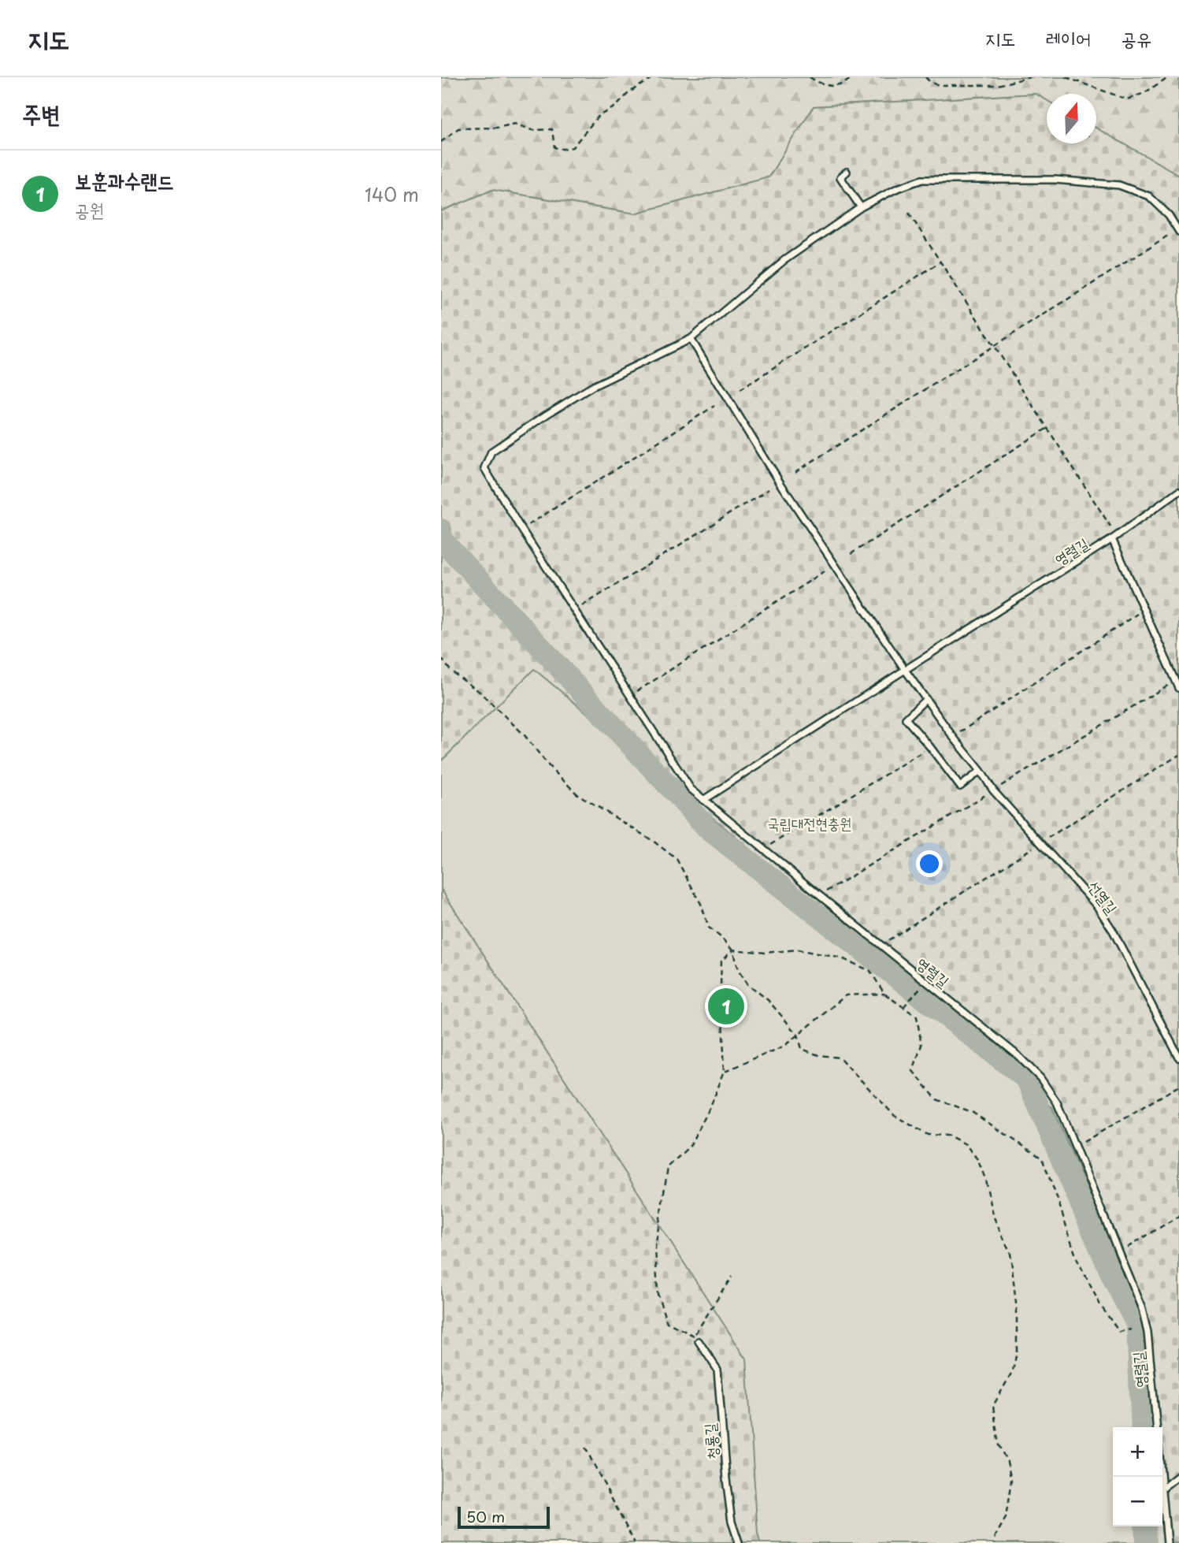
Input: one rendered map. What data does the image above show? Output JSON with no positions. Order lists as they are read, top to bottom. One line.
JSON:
{"streets":{"lane":["영렬길","선열길","청룡길"]},"parks":["국립대전현충원"],"scale_bar":"50 m","north":"top","page":{"header":"지도","nav":["지도","레이어","공유"],"heading":"주변","list":[{"mark":"1","name":"보훈과수랜드","note":"공원","value":"140 m"}],"pins":"1","map_buttons":["+","−"],"scale":"50 m"}}
